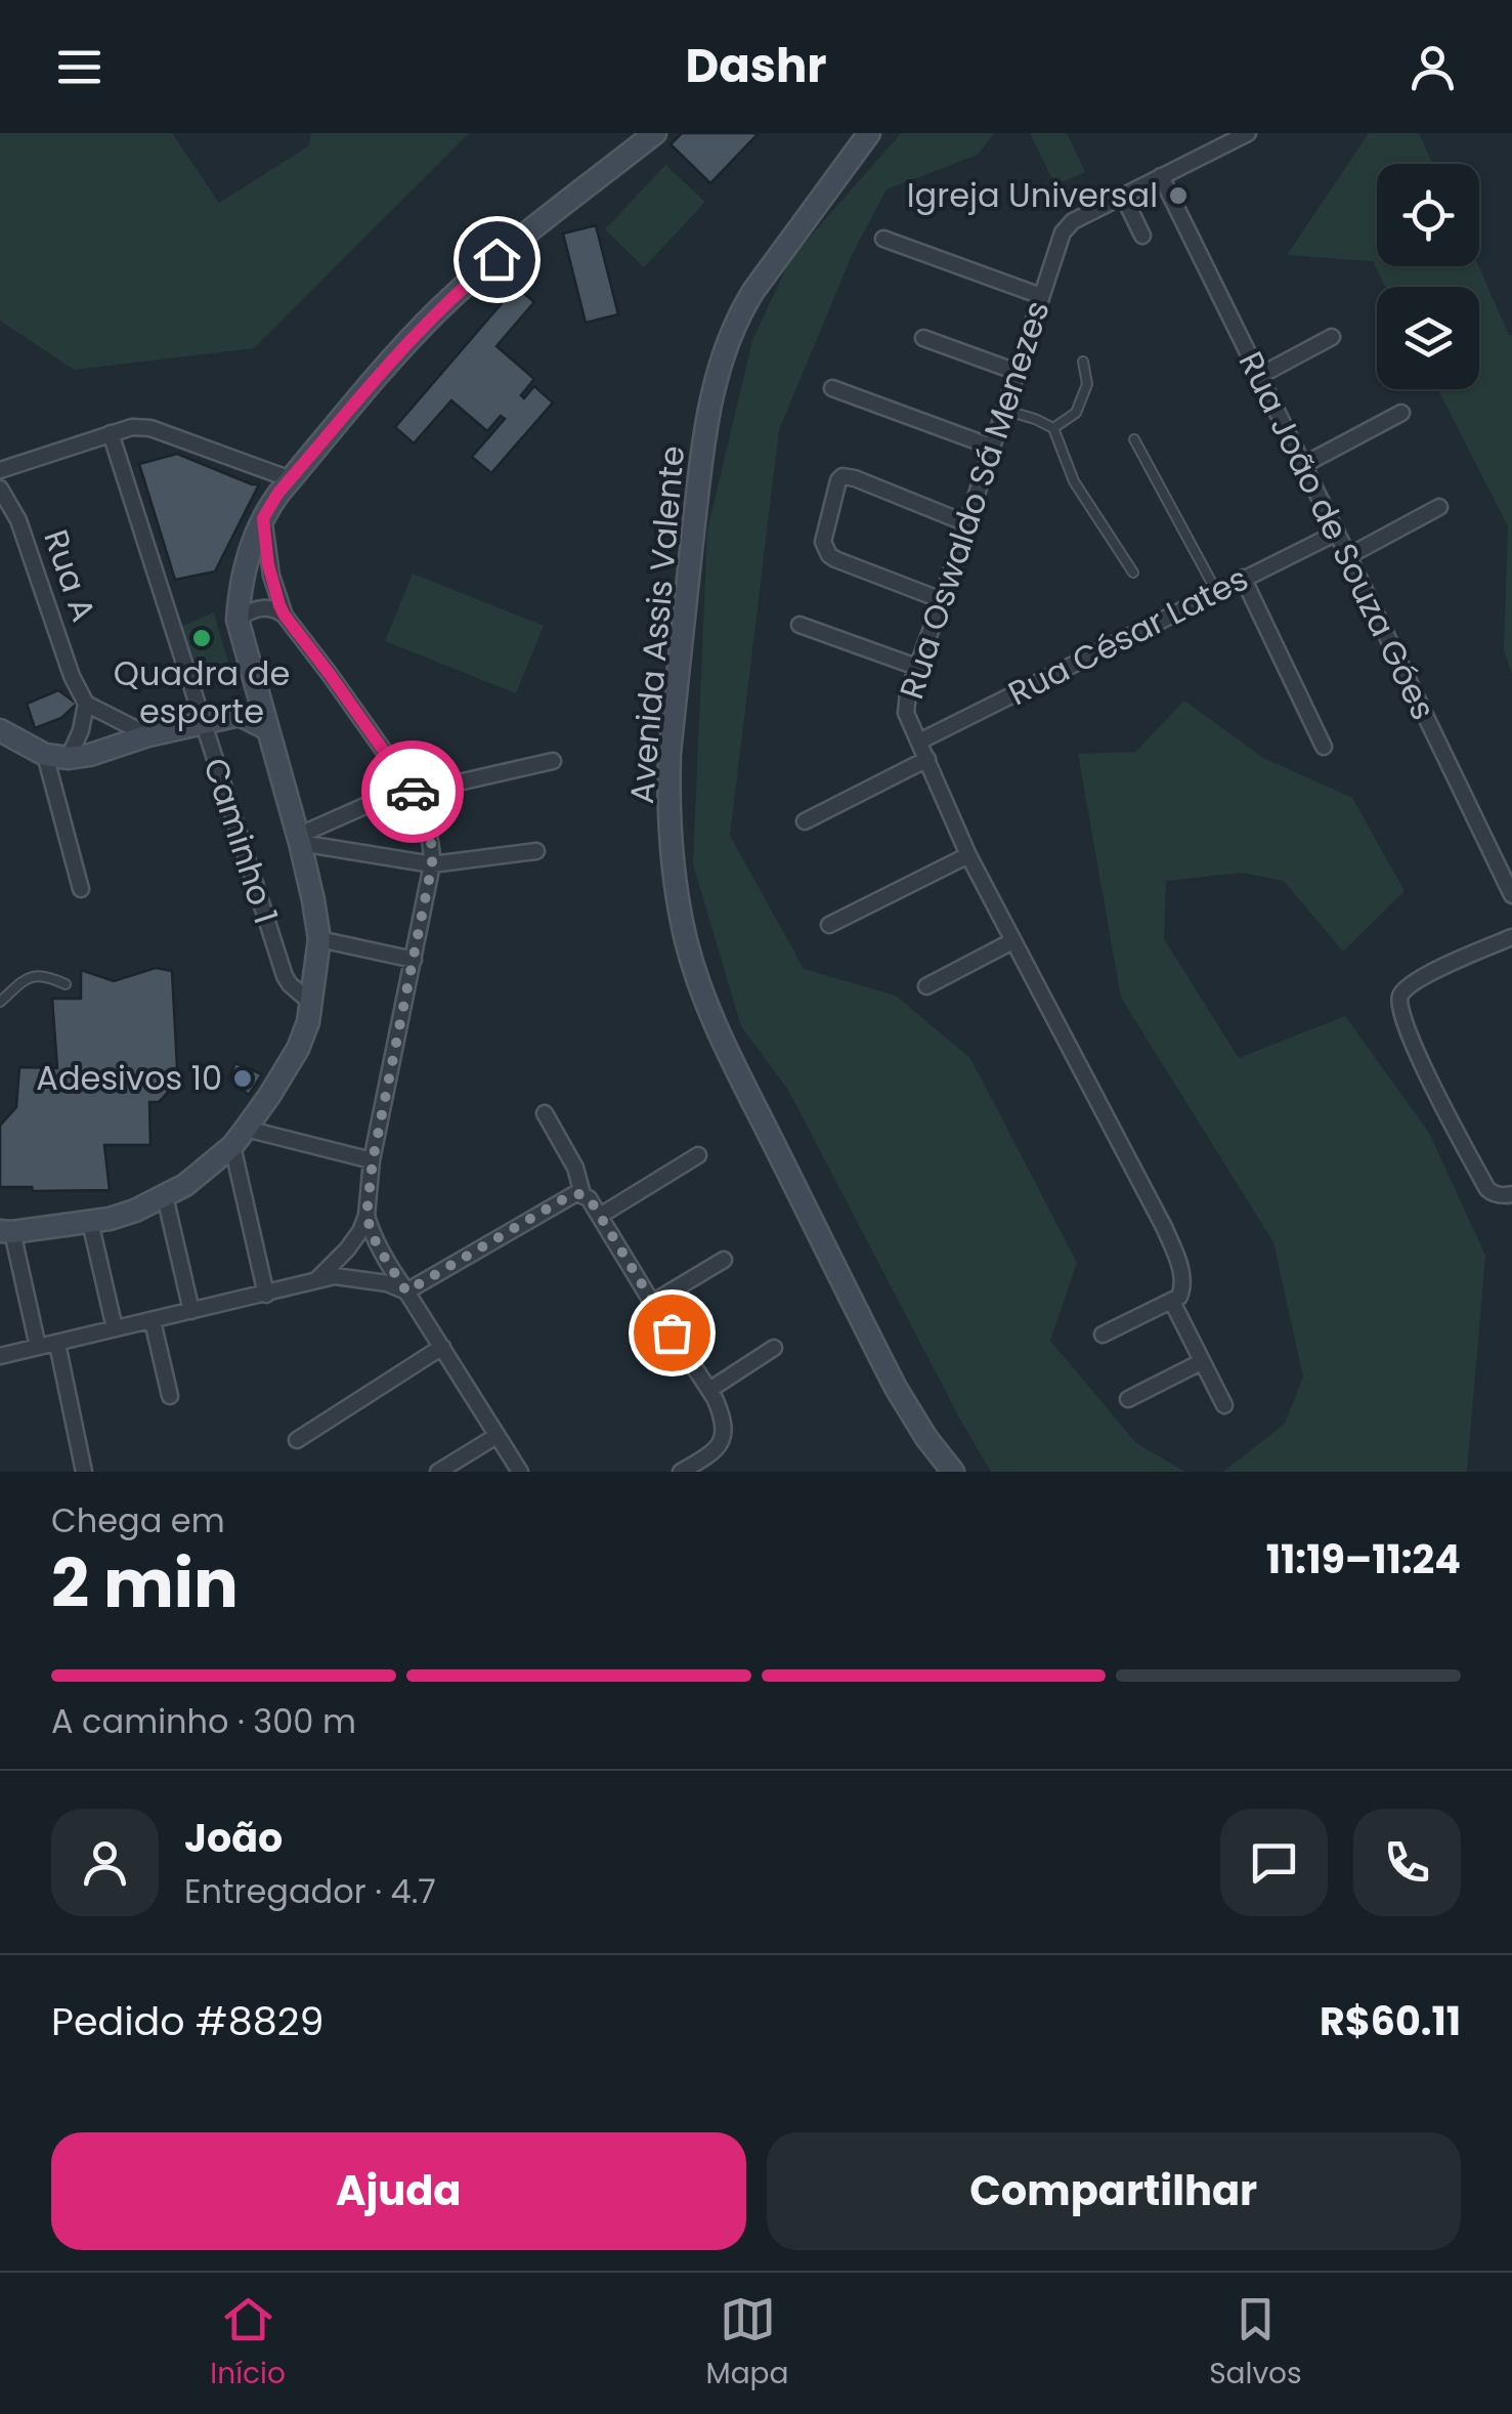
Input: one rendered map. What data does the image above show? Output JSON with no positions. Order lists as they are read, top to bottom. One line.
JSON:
{"streets":{"main road":["Avenida Assis Valente"],"street":["Rua Oswaldo Sá Menezes","Rua João de Souza Góes","Rua A","Rua César Lates","Caminho 1"]},"crossings":[["Rua Oswaldo Sá Menezes","Rua João de Souza Góes"],["Rua Oswaldo Sá Menezes","Rua César Lates"],["Rua João de Souza Góes","Rua César Lates"]],"places":["Igreja Universal","Quadra de esporte","Adesivos 10"],"page":{"header":"Dashr","heading":["2 min","Chega em","11:19–11:24"],"panel":["João","Entregador · 4.7","Pedido #8829","R$60.11"],"bar":"A caminho · 300 m","buttons":["Ajuda","Compartilhar"],"tabs":["Início","Mapa","Salvos"]}}
